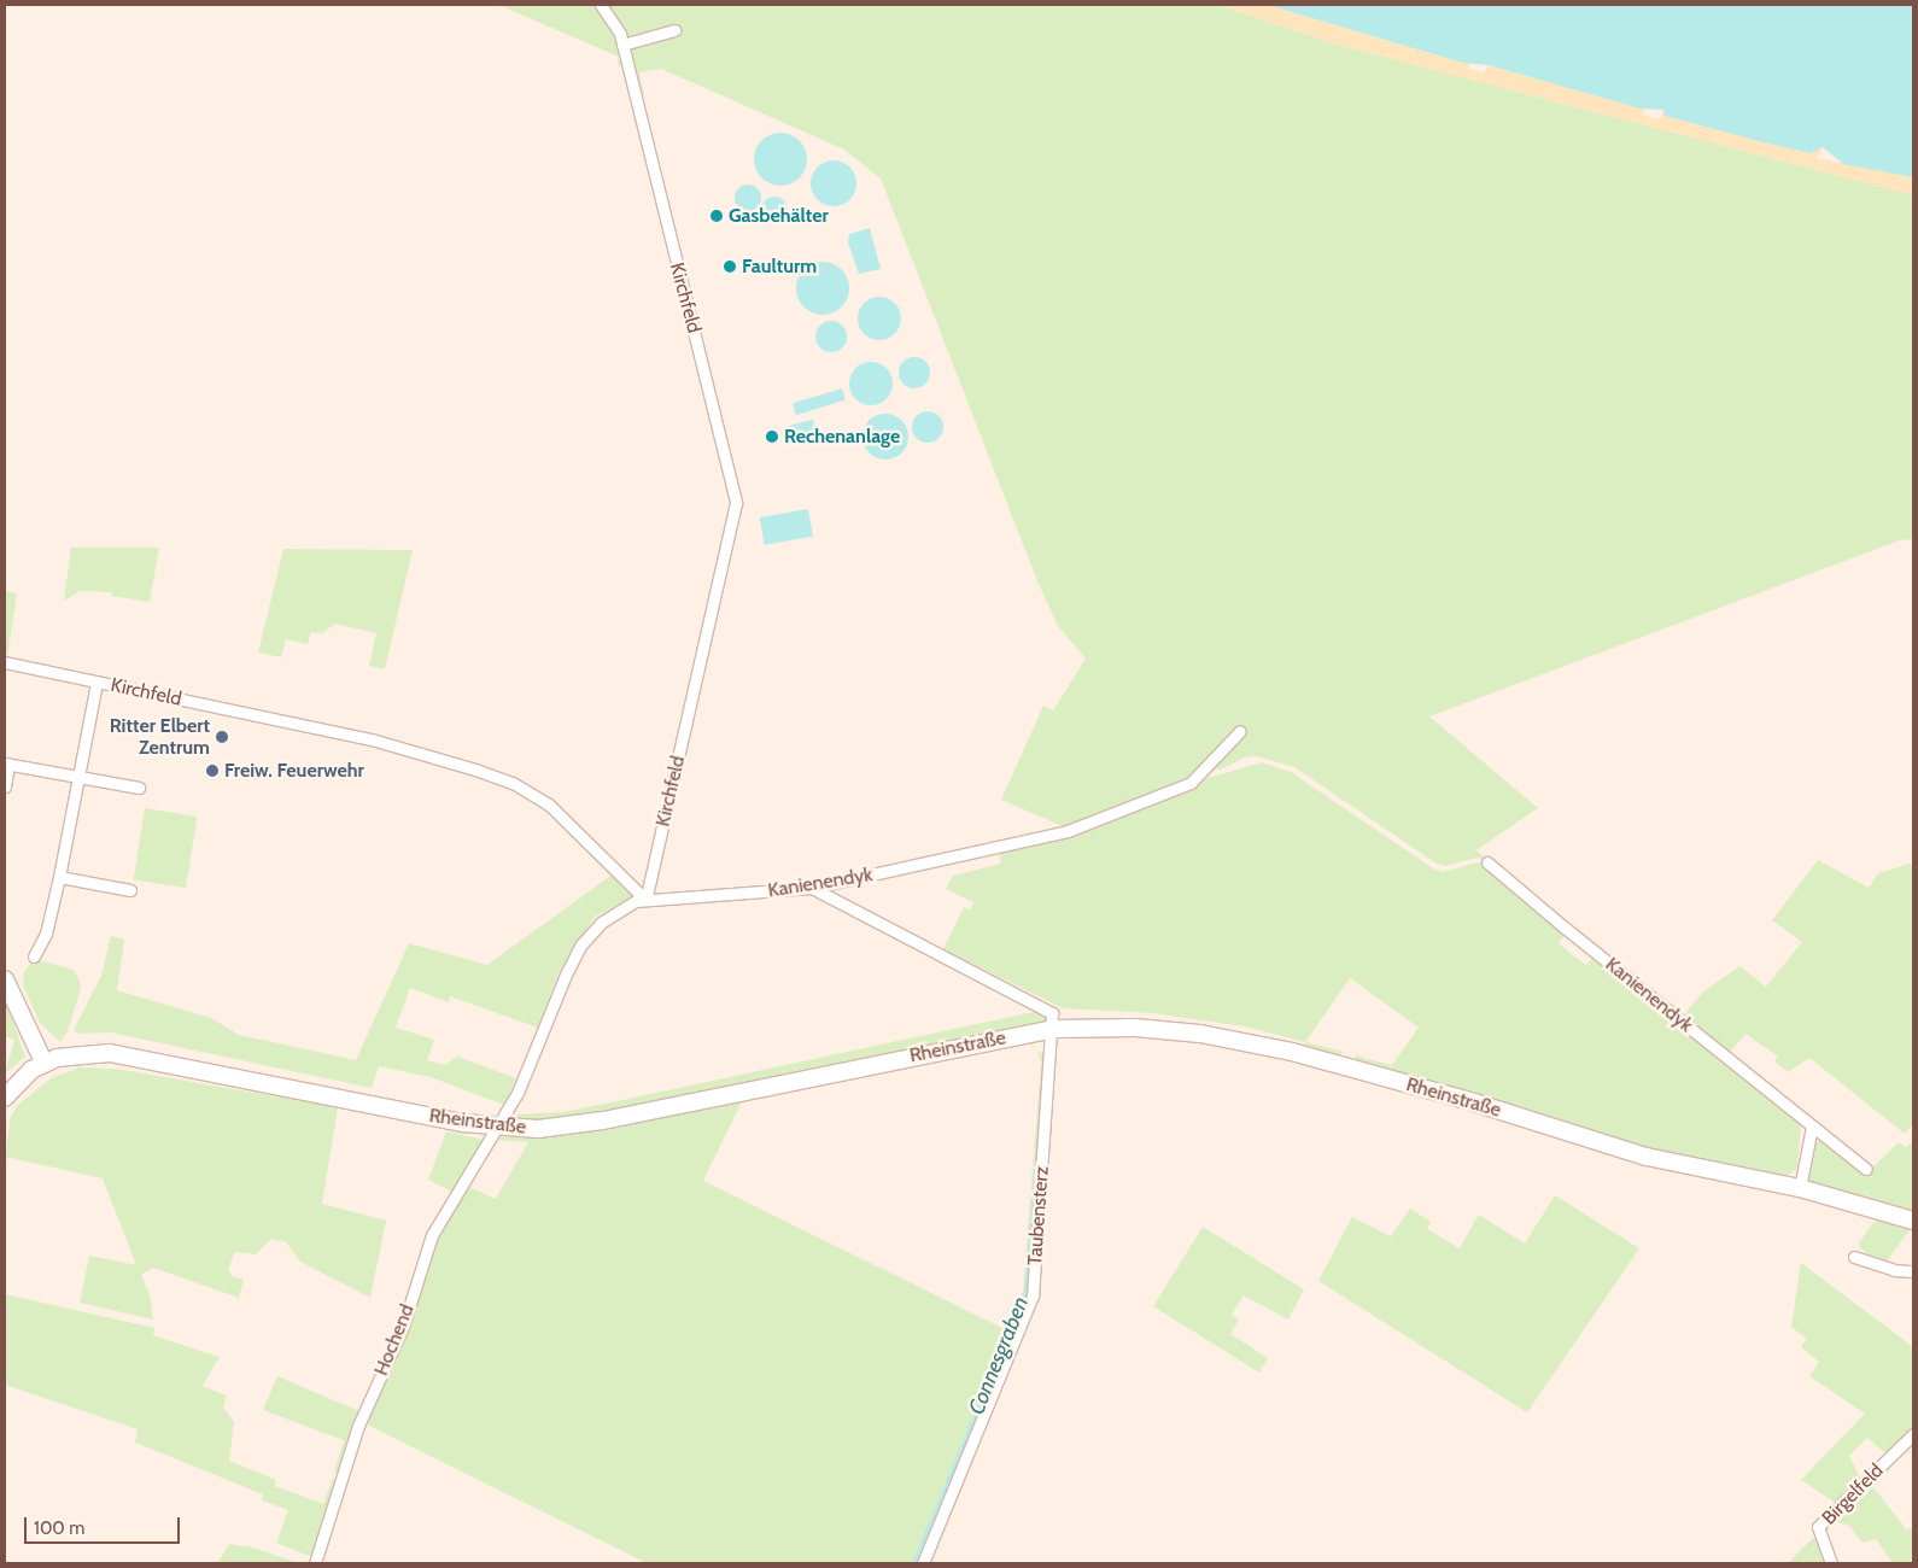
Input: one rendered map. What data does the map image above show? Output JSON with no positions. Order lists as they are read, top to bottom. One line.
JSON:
{"streets":{"main road":["Rheinstraße"],"street":["Kirchfeld","Kanienendyk","Taubensterz","Hochend","Birgelfeld"]},"crossings":[["Kirchfeld","Kanienendyk"],["Kanienendyk","Rheinstraße"],["Kanienendyk","Hochend"],["Rheinstraße","Taubensterz"],["Rheinstraße","Hochend"]],"water":["Connesgraben"],"places":["Gasbehälter","Faulturm","Rechenanlage","Ritter Elbert Zentrum","Freiw. Feuerwehr"],"scale_bar":"100 m"}
